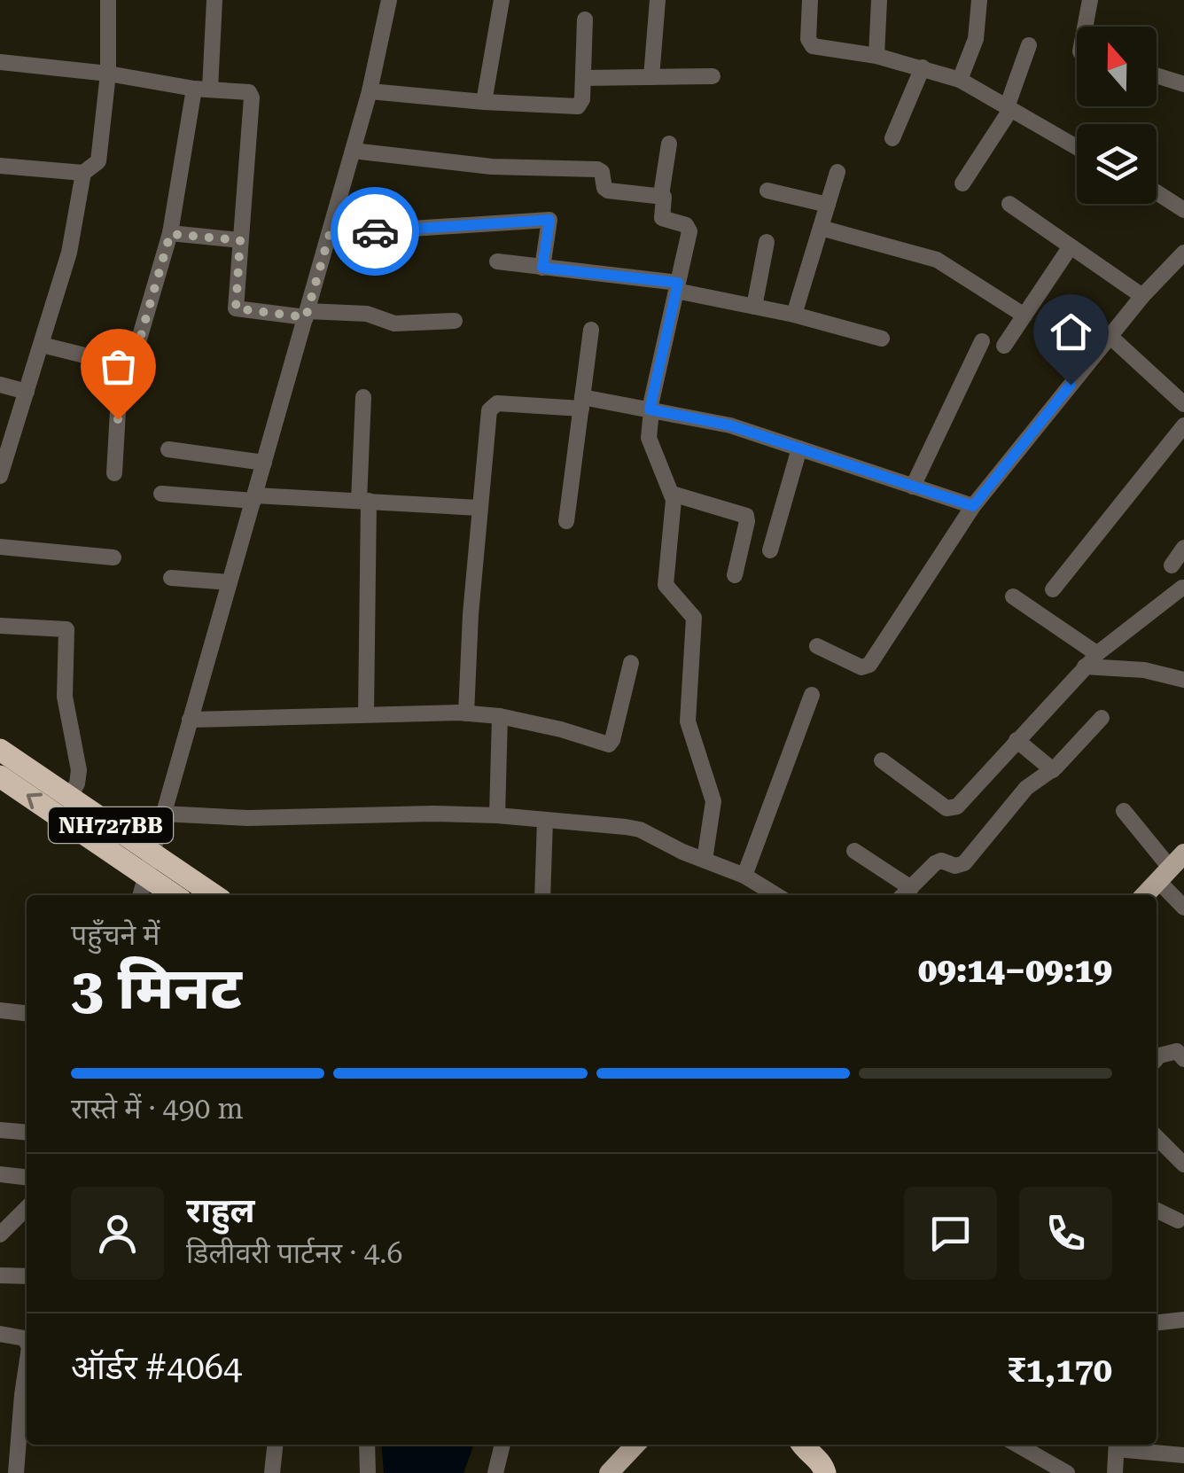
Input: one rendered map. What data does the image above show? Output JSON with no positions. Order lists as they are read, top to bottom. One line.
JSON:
{"streets":{"highway":["NH727BB"]},"north":"top","page":{"heading":["3 मिनट","पहुँचने में","09:14–09:19"],"panel":["राहुल","डिलीवरी पार्टनर · 4.6","ऑर्डर #4064","₹1,170"],"bar":"रास्ते में · 490 m"}}
